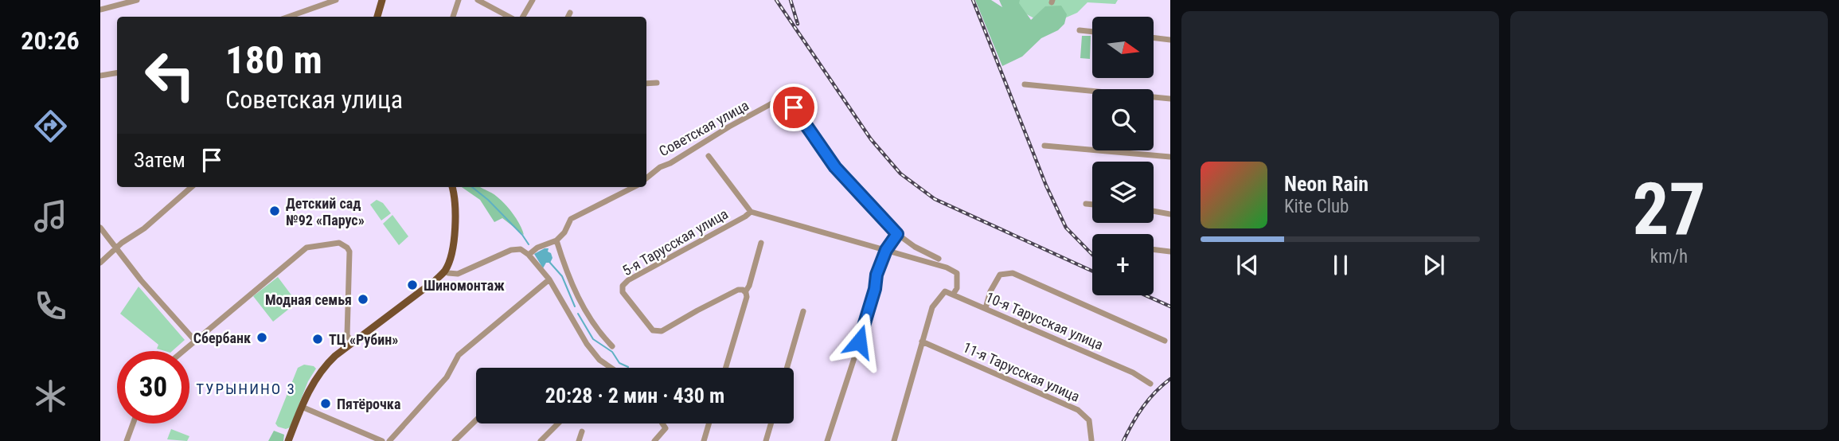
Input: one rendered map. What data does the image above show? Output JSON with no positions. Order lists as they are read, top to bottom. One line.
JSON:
{"streets":{"street":["Советская улица","5-я Тарусская улица","10-я Тарусская улица","11-я Тарусская улица"]},"districts":["ТУРЫНИНО 3"],"places":["Детский сад №92 «Парус»","Шиномонтаж","Модная семья","Сбербанк","ТЦ «Рубин»","Пятёрочка"],"north":"right","page":{"tabs":"20:26","tile":["27","km/h"],"map_buttons":"+","turn":["180 m","Советская улица"],"then":"Затем","song":["Neon Rain","Kite Club"],"limit":"30","trip":"20:28 · 2 мин · 430 m"}}
